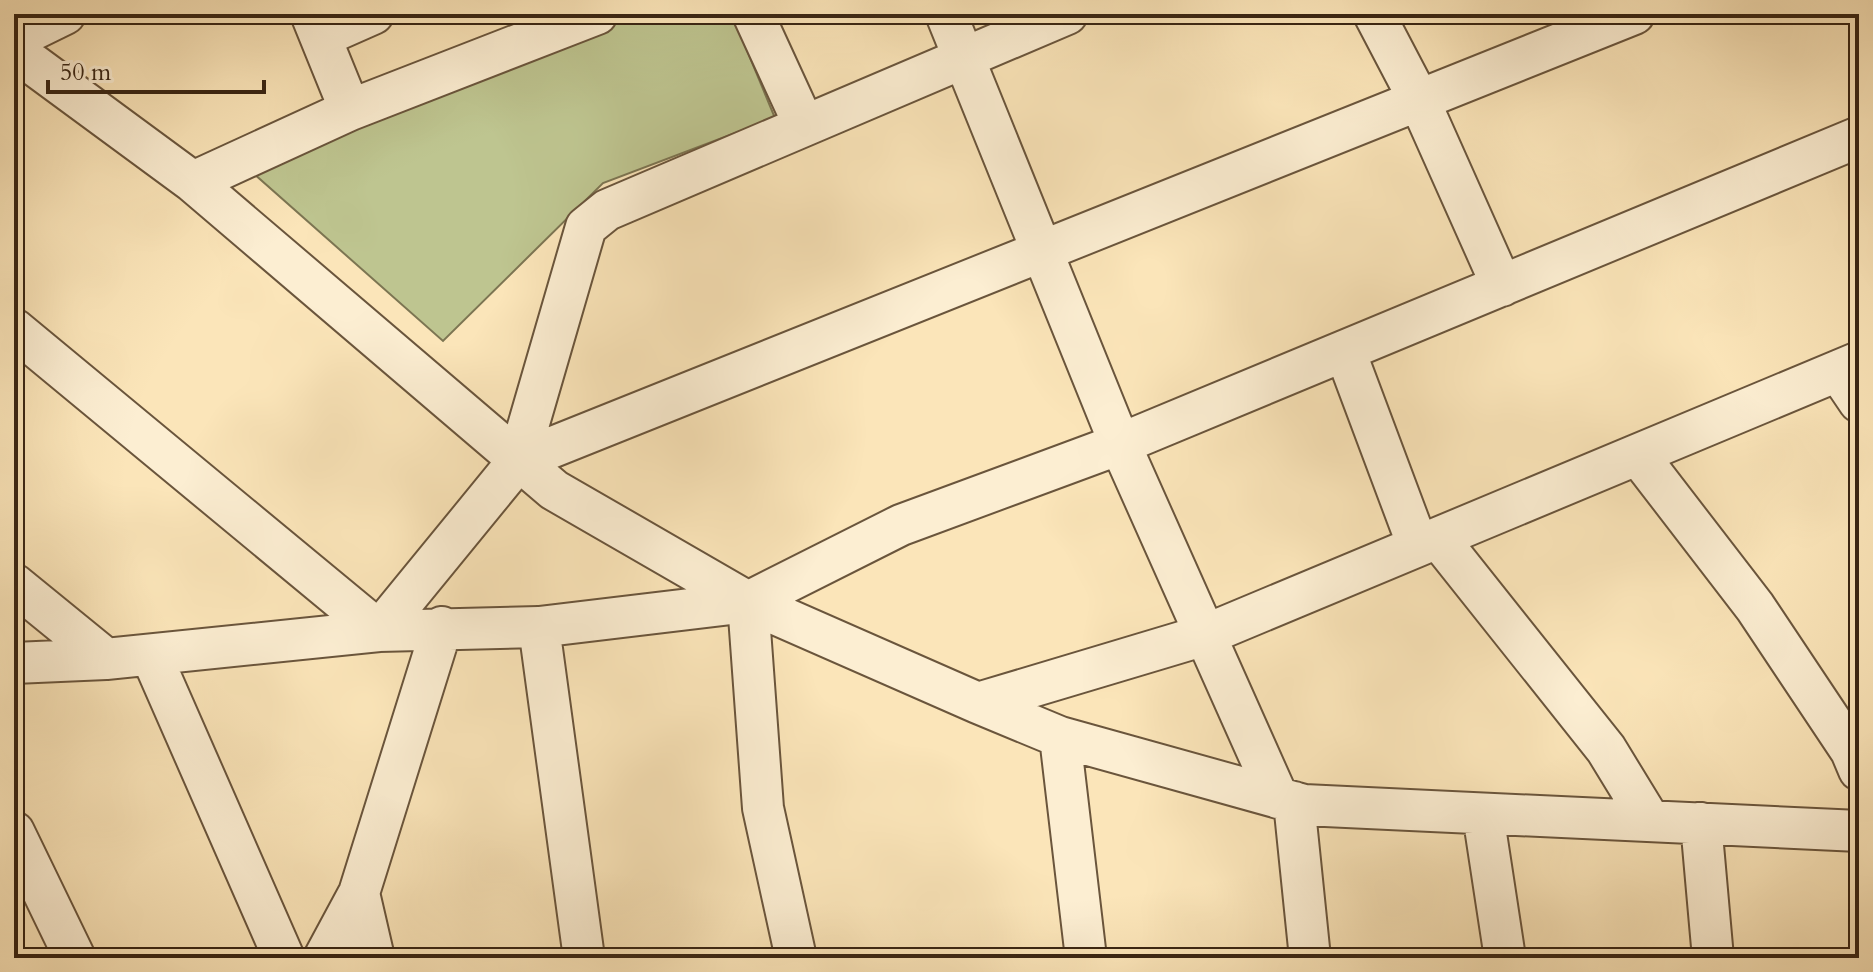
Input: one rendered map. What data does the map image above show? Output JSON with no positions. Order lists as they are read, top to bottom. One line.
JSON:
{"scale_bar":"50 m"}
